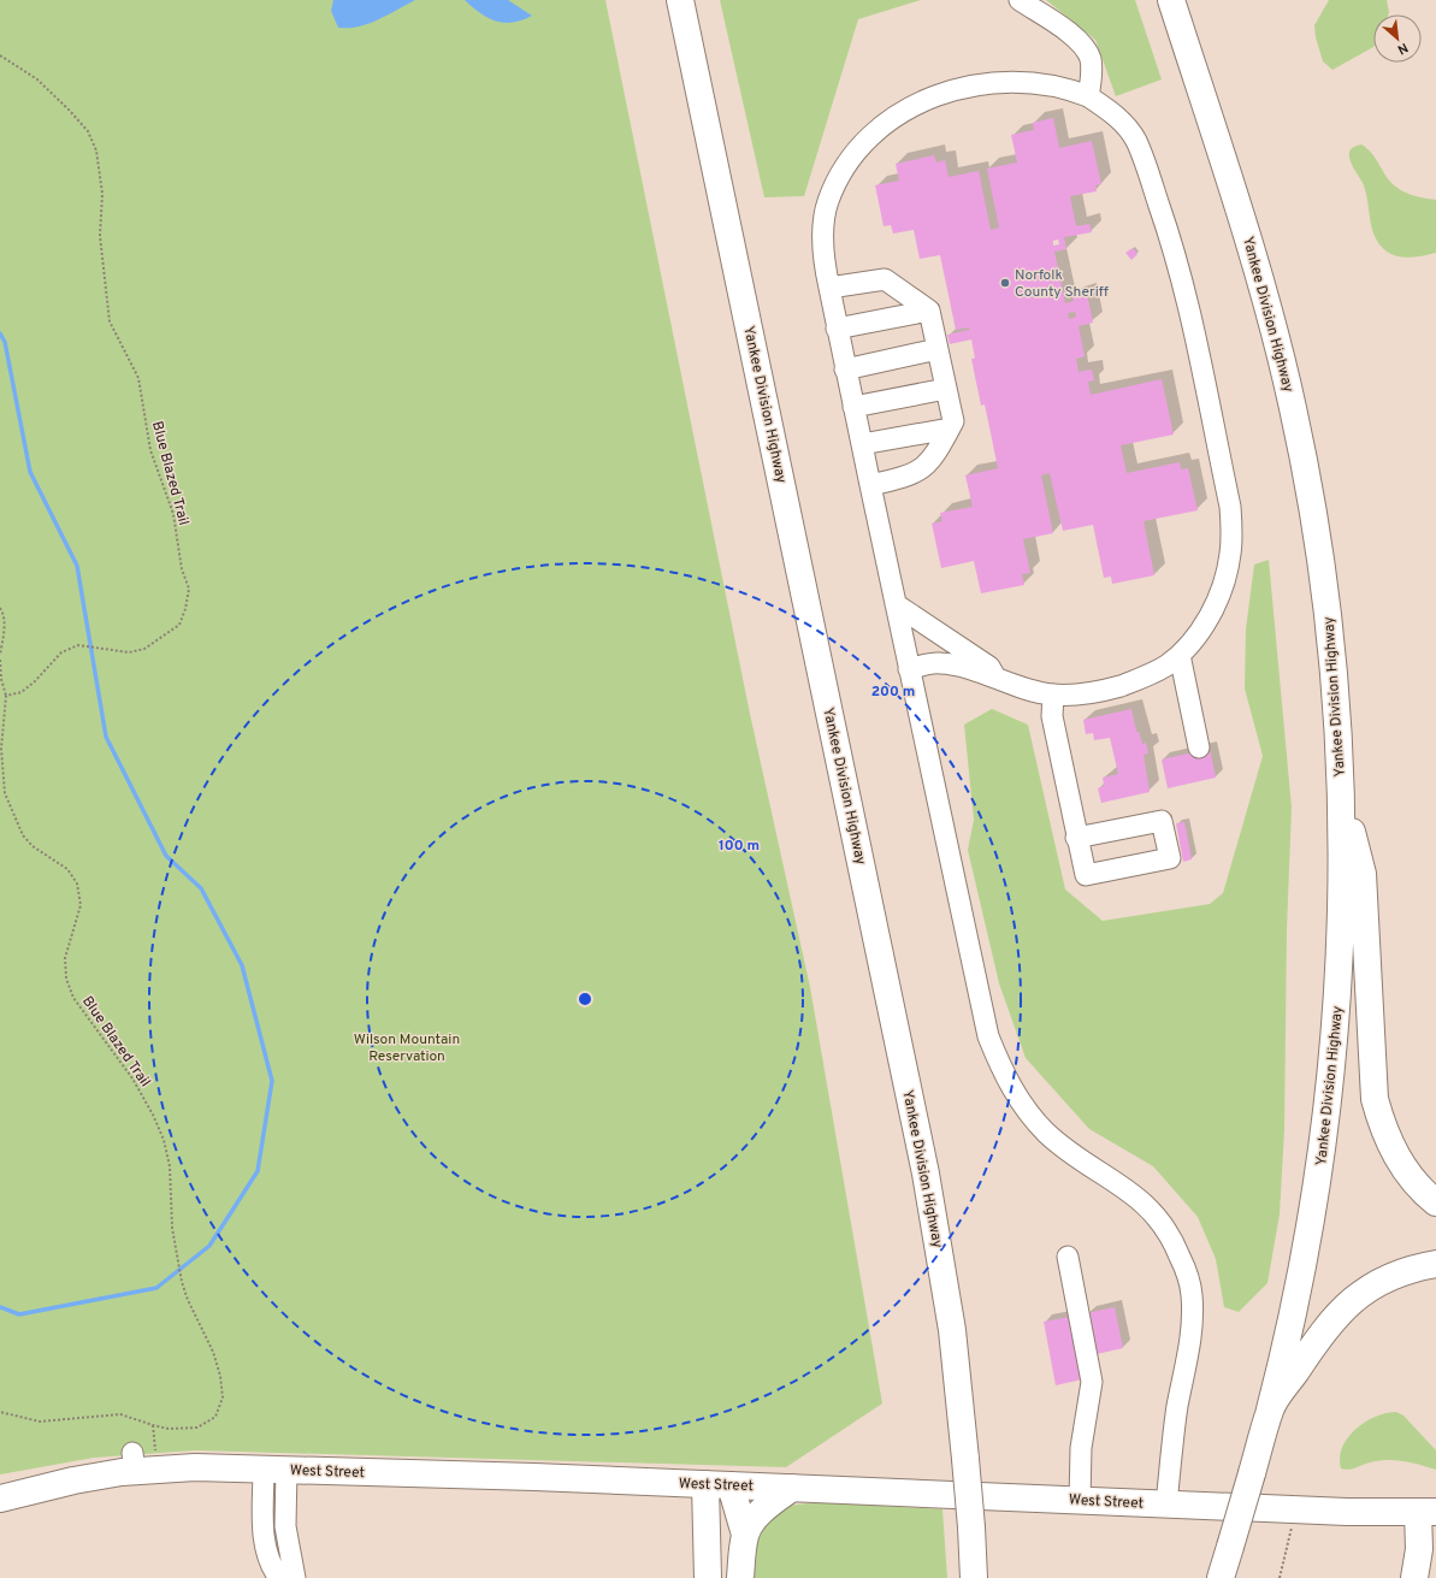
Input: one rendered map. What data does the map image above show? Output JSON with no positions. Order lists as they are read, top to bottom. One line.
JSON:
{"streets":{"main road":["Yankee Division Highway","West Street"],"path":["Blue Blazed Trail"]},"parks":["Wilson Mountain Reservation"],"places":["Norfolk County Sheriff"],"north":"bottom right","rings":["200 m","100 m"]}
